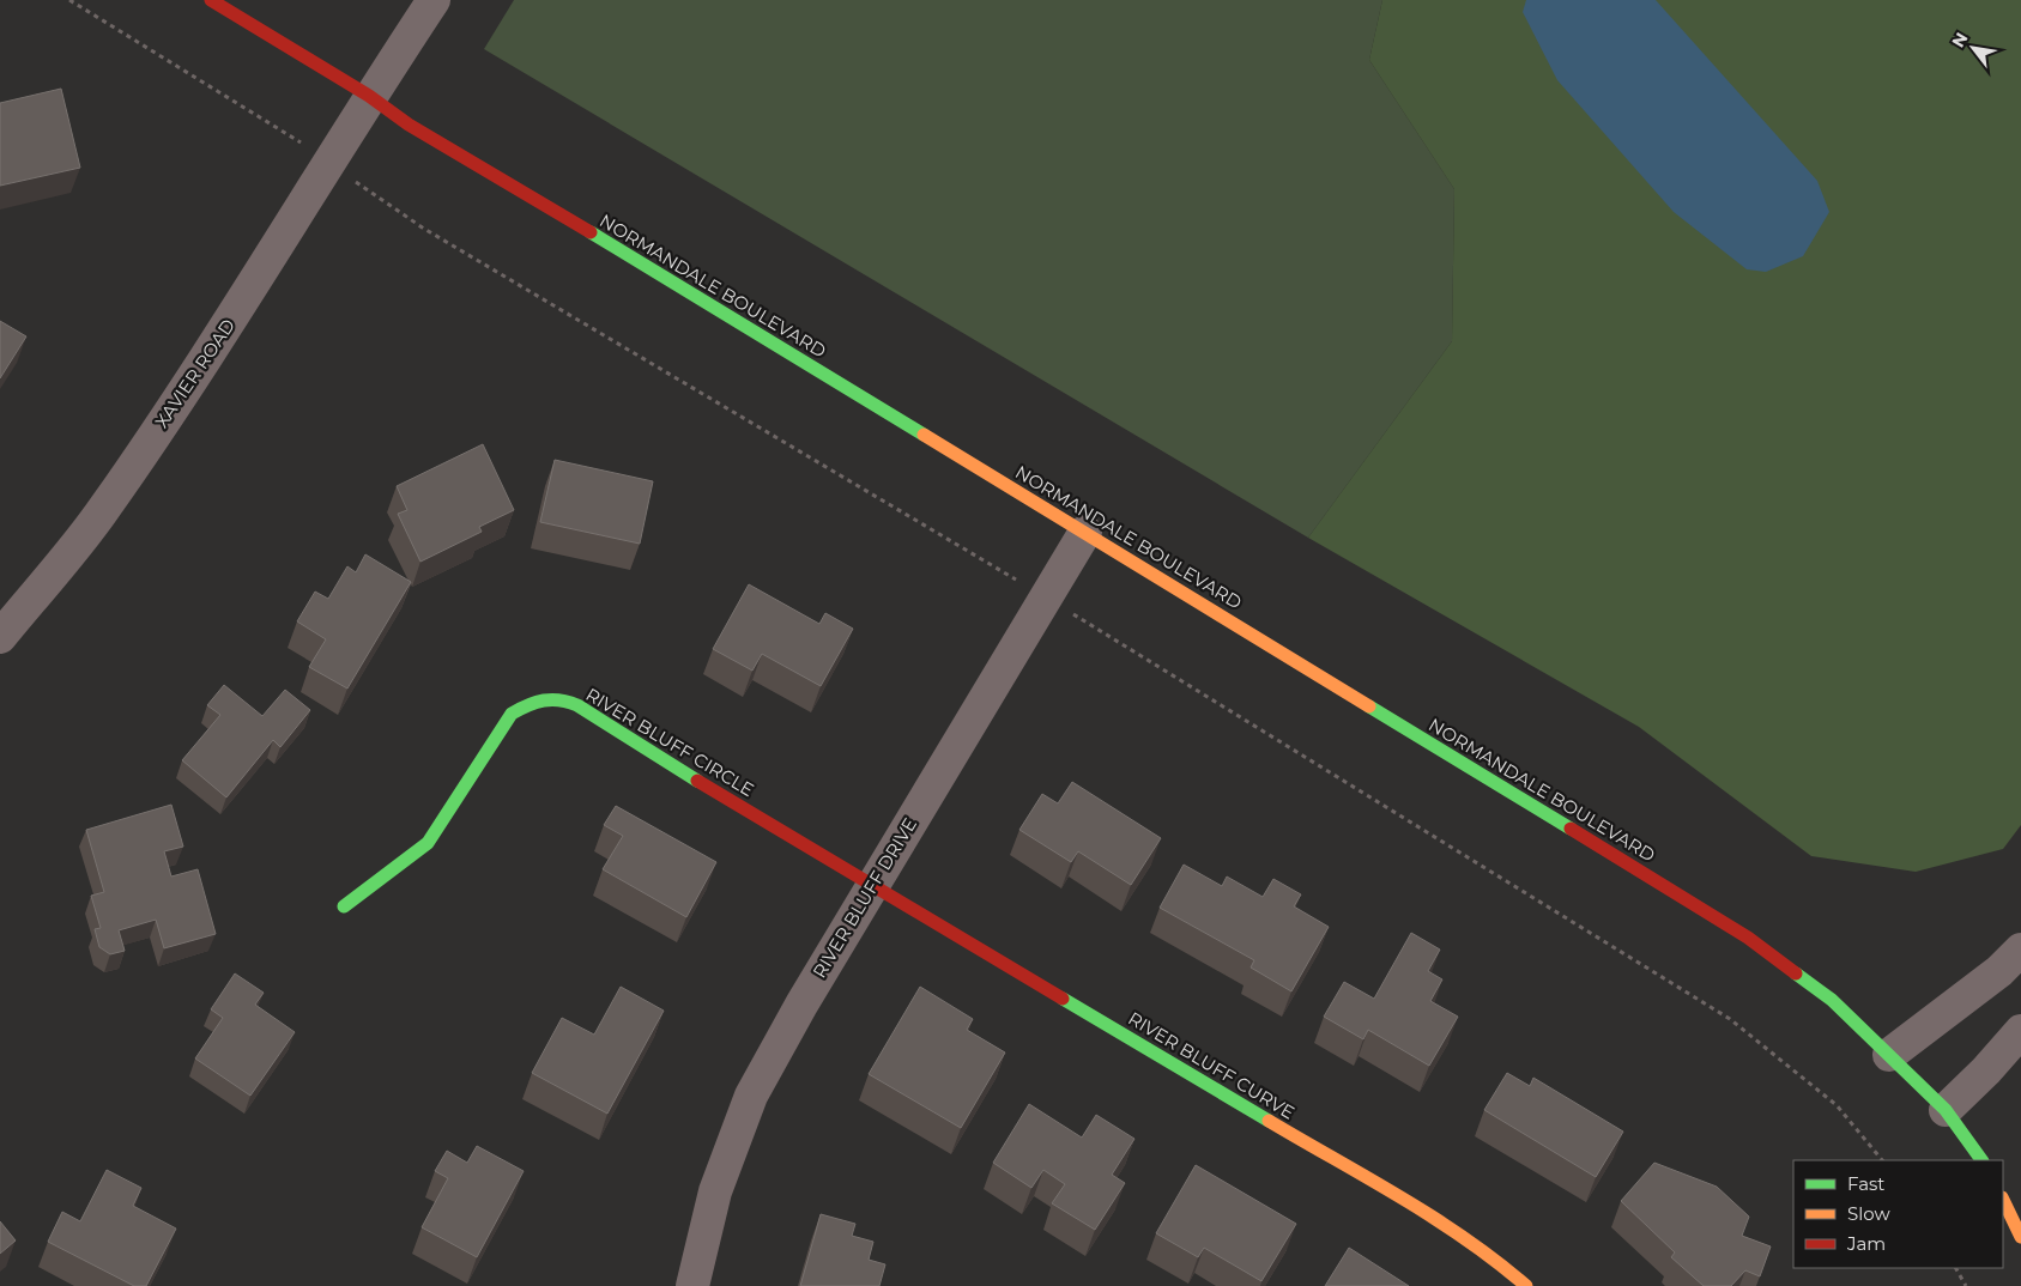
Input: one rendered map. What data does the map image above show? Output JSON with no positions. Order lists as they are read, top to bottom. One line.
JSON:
{"streets":{"street":["NORMANDALE BOULEVARD","XAVIER ROAD","RIVER BLUFF CIRCLE","RIVER BLUFF DRIVE","RIVER BLUFF CURVE"]},"crossings":[["NORMANDALE BOULEVARD","XAVIER ROAD"],["NORMANDALE BOULEVARD","RIVER BLUFF DRIVE"],["RIVER BLUFF CIRCLE","RIVER BLUFF DRIVE"],["RIVER BLUFF CIRCLE","RIVER BLUFF CURVE"],["RIVER BLUFF DRIVE","RIVER BLUFF CURVE"]],"legend":["Fast","Slow","Jam"],"north":"top left"}
